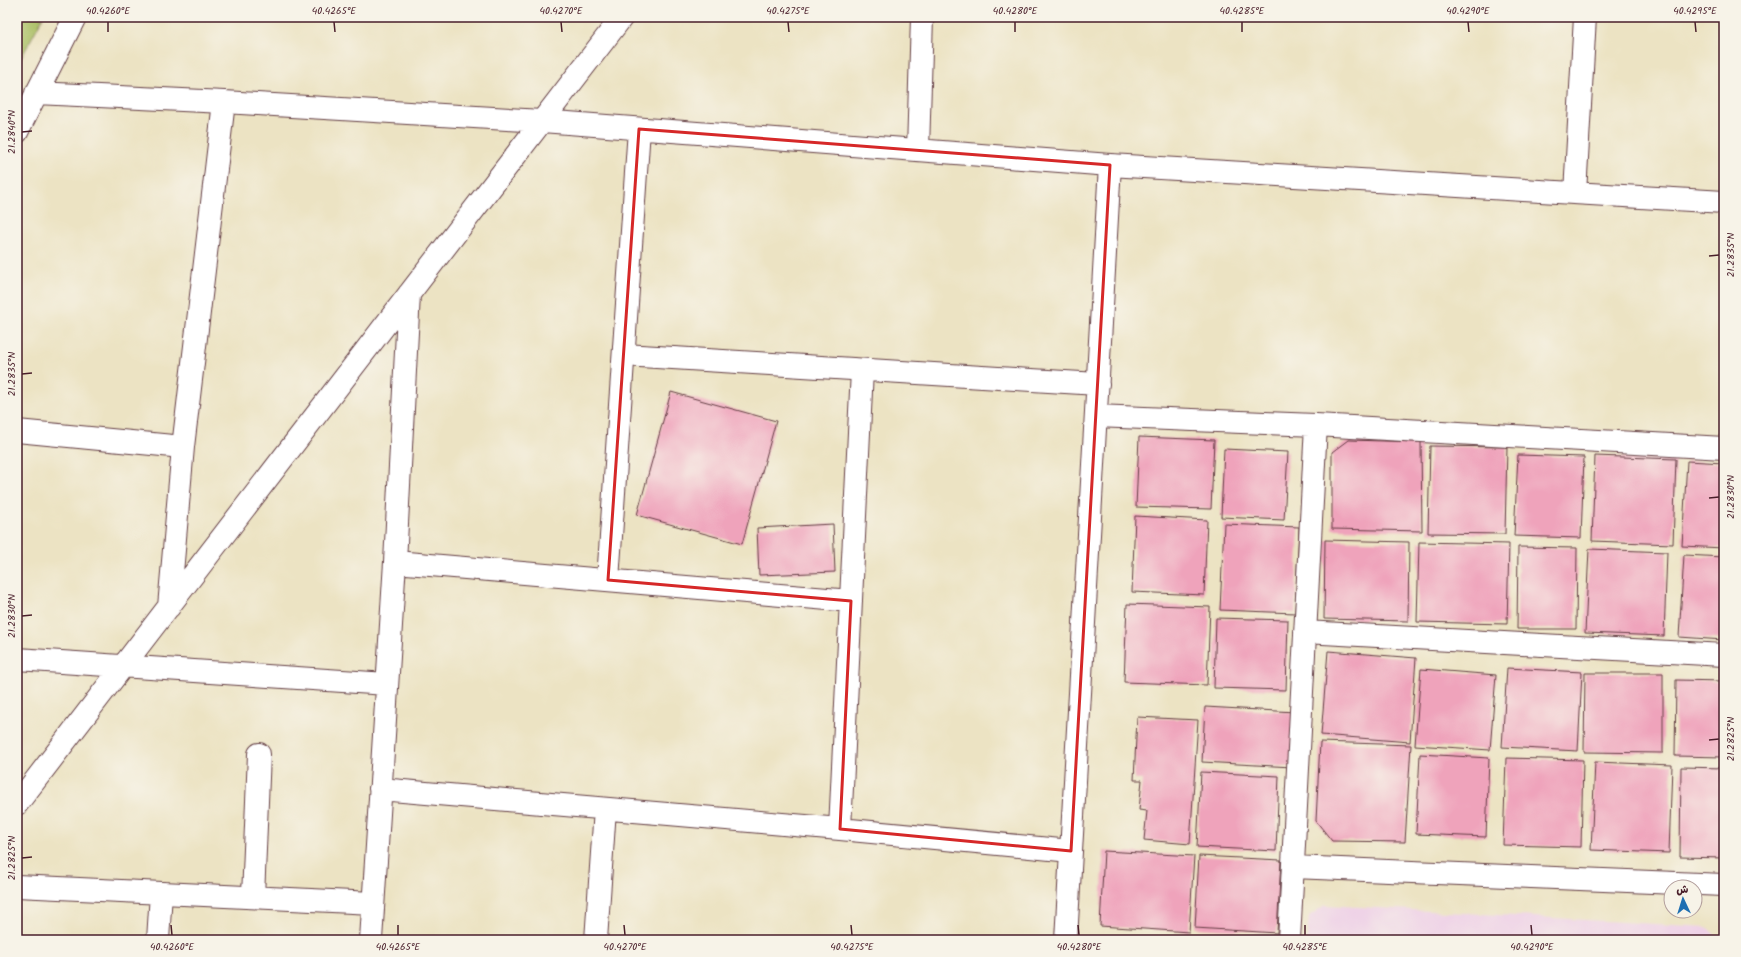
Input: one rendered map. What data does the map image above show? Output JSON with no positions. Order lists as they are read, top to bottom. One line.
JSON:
{"north":"top","coordinates":["40.4260°E","40.4265°E","40.4270°E","40.4275°E","40.4280°E","40.4285°E","40.4290°E","40.4295°E","21.2840°N","21.2835°N","21.2830°N","21.2825°N"]}
